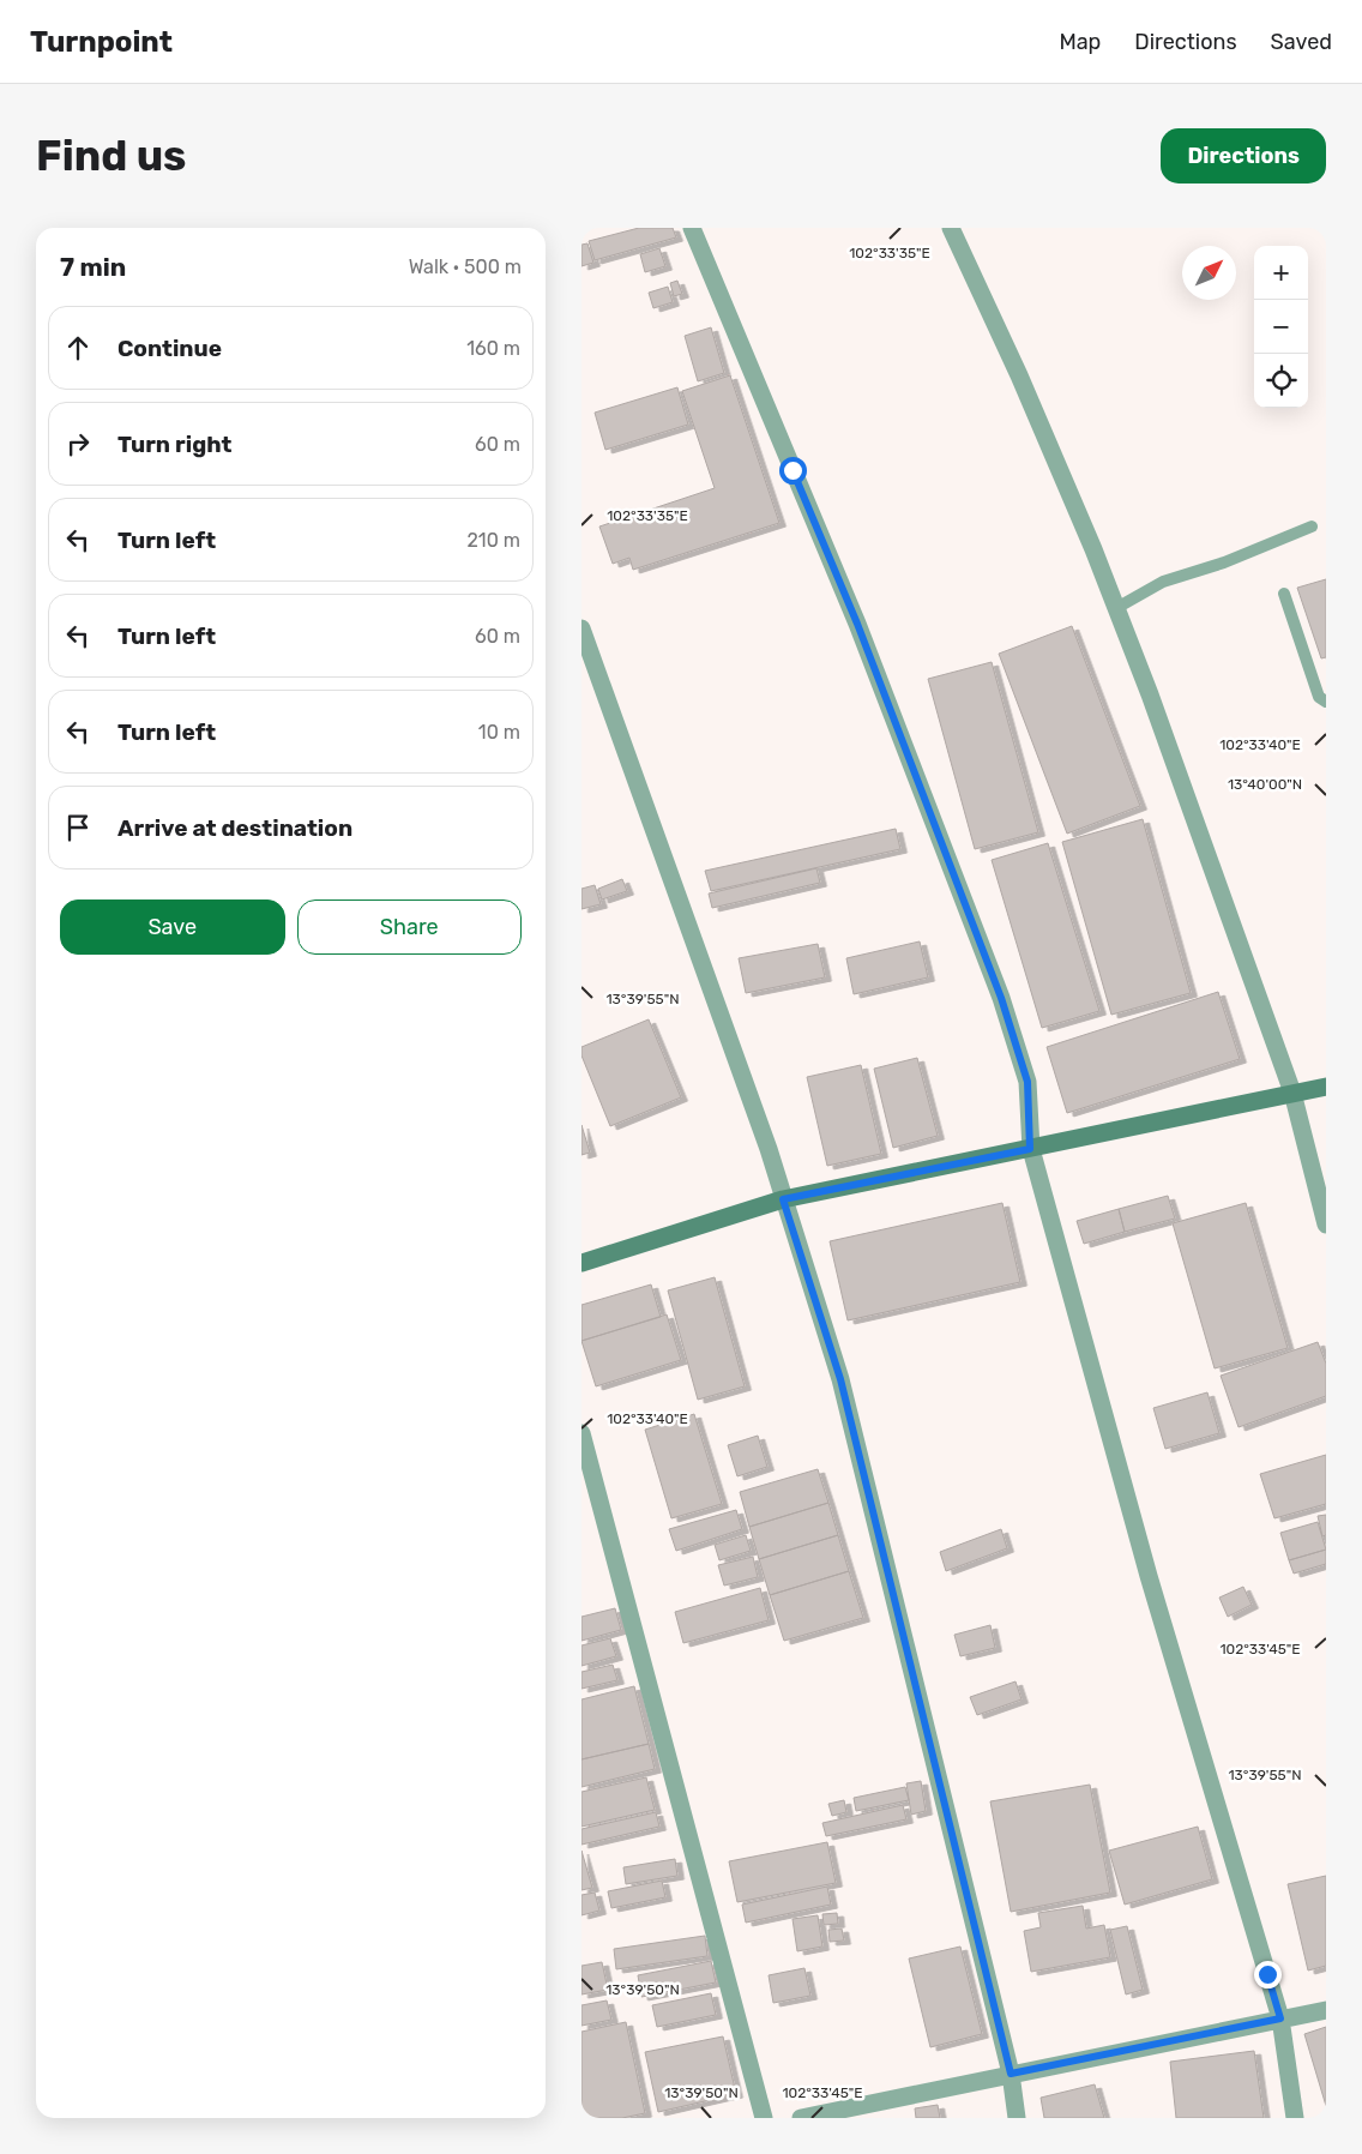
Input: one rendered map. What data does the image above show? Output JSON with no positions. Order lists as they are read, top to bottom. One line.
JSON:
{"north":"top right","page":{"header":"Turnpoint","nav":["Map","Directions","Saved"],"buttons":["Directions",["Save","Share"]],"title":"Find us","heading":["7 min","Walk · 500 m"],"map_buttons":["+","−"],"list":[["Continue","160 m"],["Turn right","60 m"],["Turn left","210 m"],["Turn left","60 m"],["Turn left","10 m"],"Arrive at destination"]},"coordinates":["102°33'35\"E","102°33'40\"E","13°40'00\"N","13°39'55\"N","102°33'45\"E","13°39'50\"N"]}
